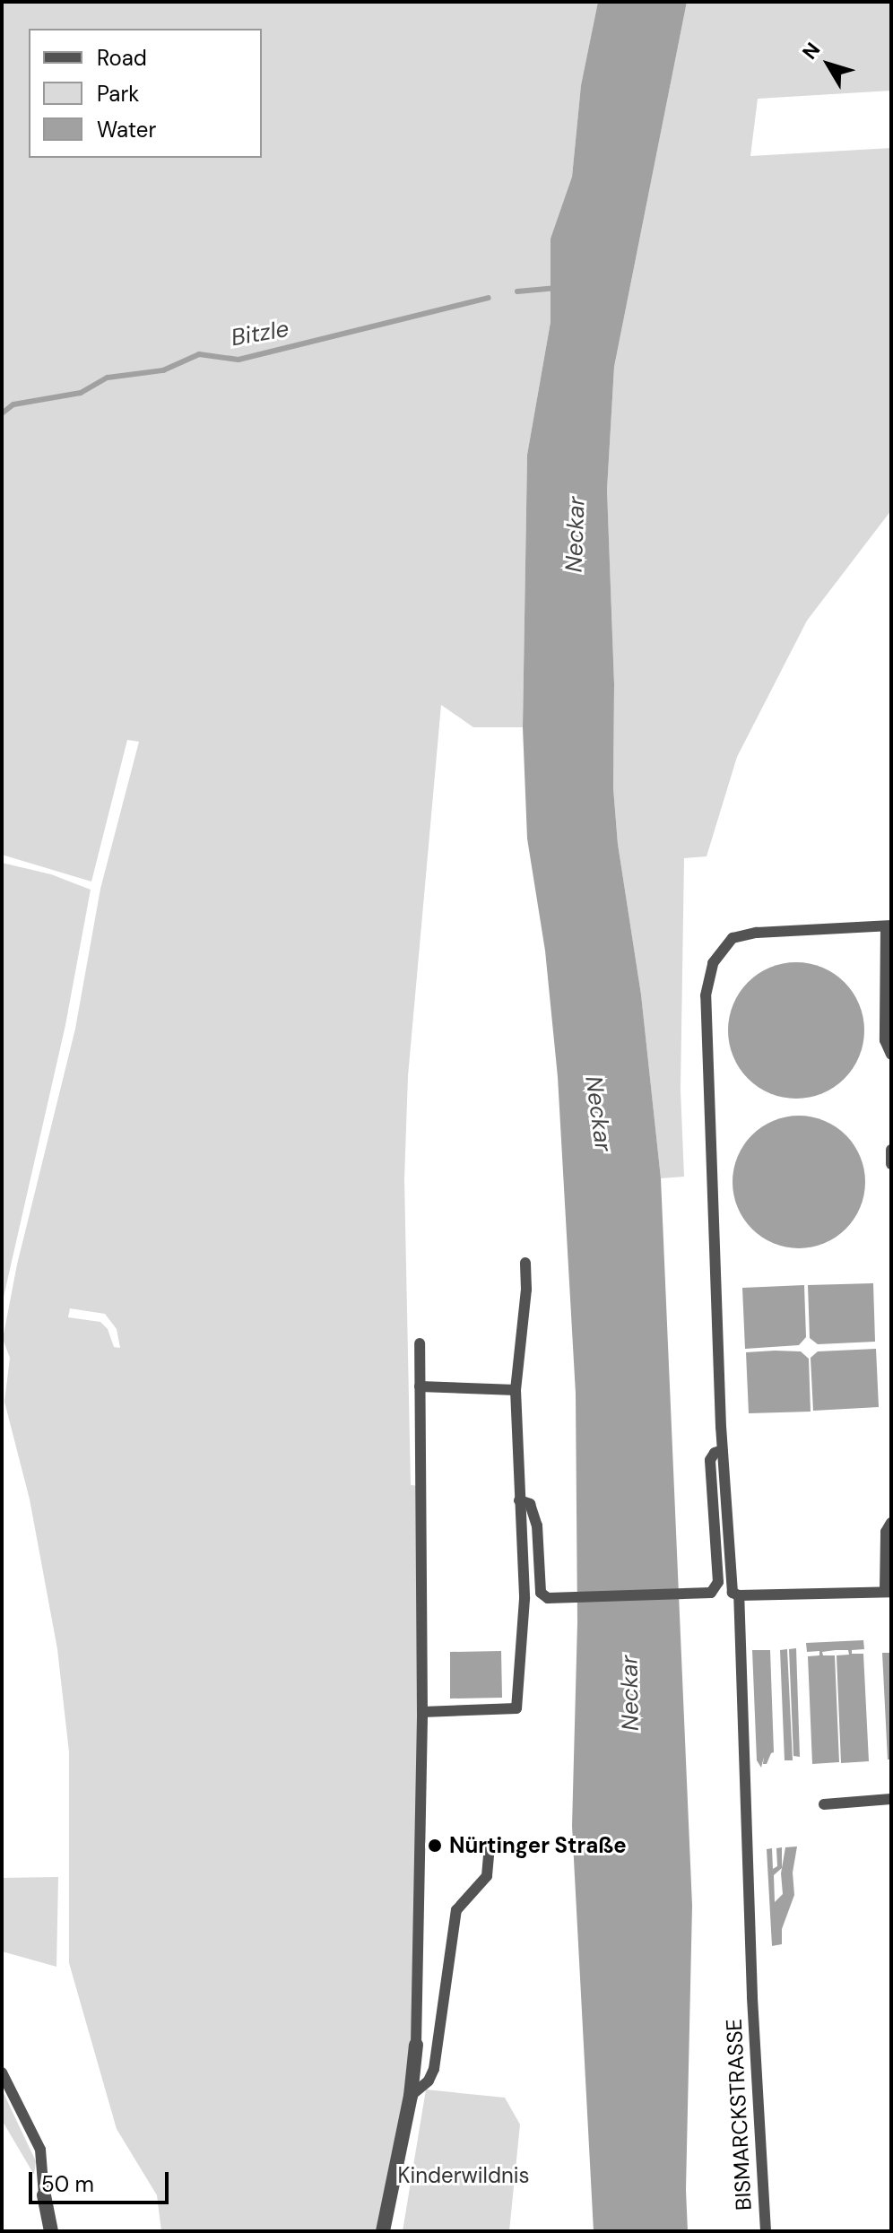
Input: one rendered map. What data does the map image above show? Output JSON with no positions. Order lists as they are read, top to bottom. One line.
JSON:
{"streets":{"lane":["BISMARCKSTRASSE"]},"water":["Bitzle","Neckar"],"parks":["Kinderwildnis"],"places":["Nürtinger Straße"],"legend":["Road","Park","Water"],"scale_bar":"50 m","north":"top left"}
